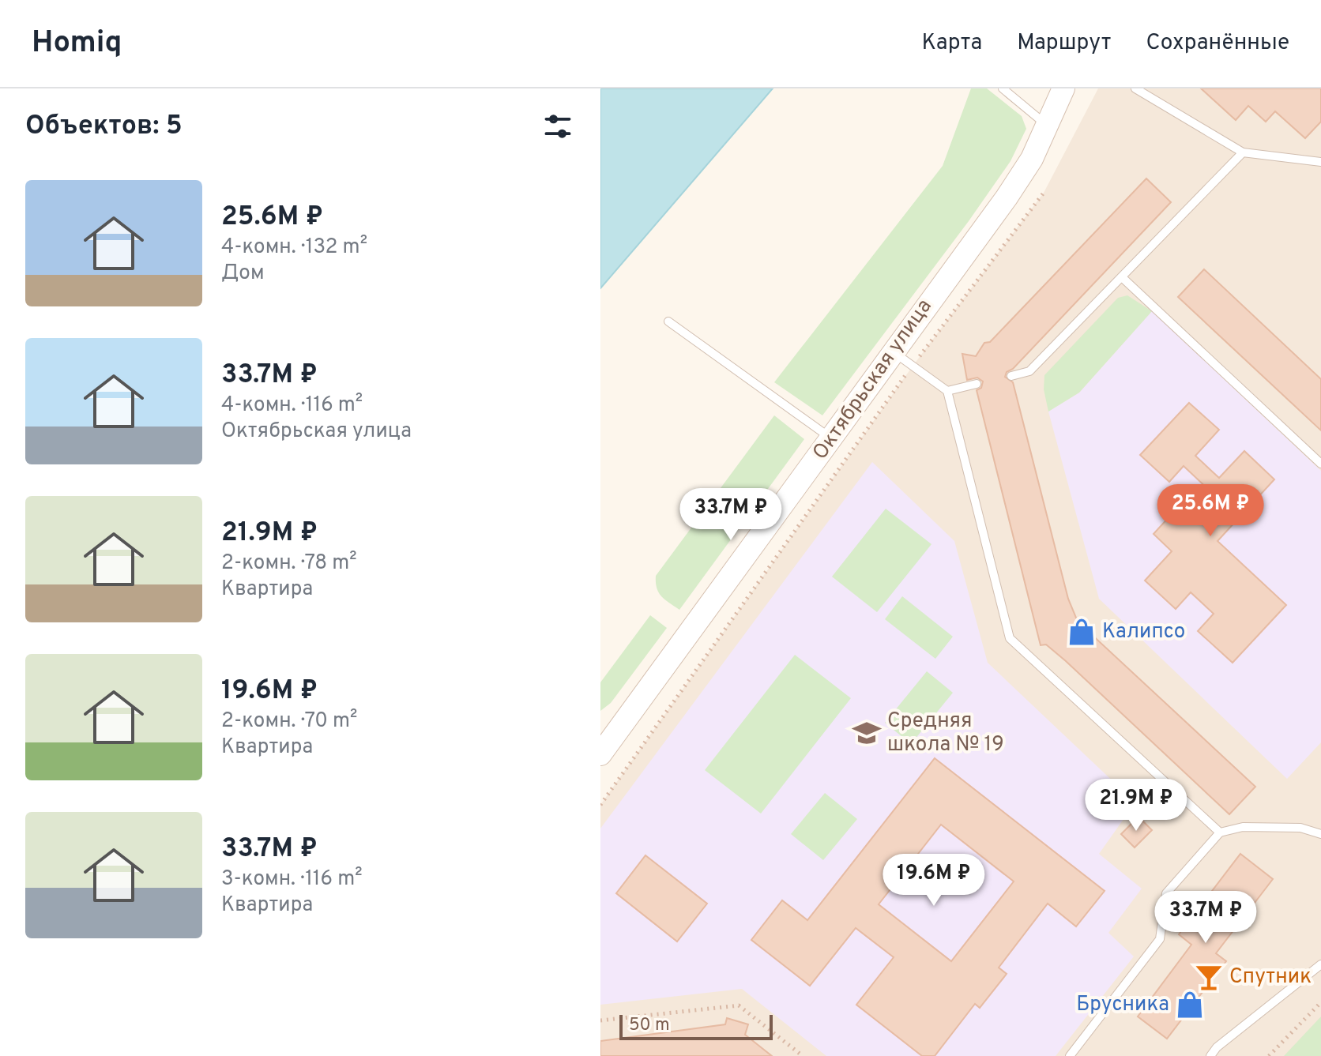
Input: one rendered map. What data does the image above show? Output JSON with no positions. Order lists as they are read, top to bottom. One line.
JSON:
{"streets":{"main road":["Октябрьская улица"]},"places":{"shop":["Калипсо","Брусника"],"school or university":["Средняя школа № 19"],"bar":["Спутник"]},"scale_bar":"50 m","page":{"header":"Homiq","nav":["Карта","Маршрут","Сохранённые"],"heading":"Объектов: 5","list":[{"name":"25.6M ₽","note":"4-комн. · 132 m² · Дом"},{"name":"33.7M ₽","note":"4-комн. · 116 m² · Октябрьская улица"},{"name":"21.9M ₽","note":"2-комн. · 78 m² · Квартира"},{"name":"19.6M ₽","note":"2-комн. · 70 m² · Квартира"},{"name":"33.7M ₽","note":"3-комн. · 116 m² · Квартира"}],"price":["25.6M ₽","33.7M ₽","21.9M ₽","19.6M ₽","33.7M ₽"],"scale":"50 m"}}
